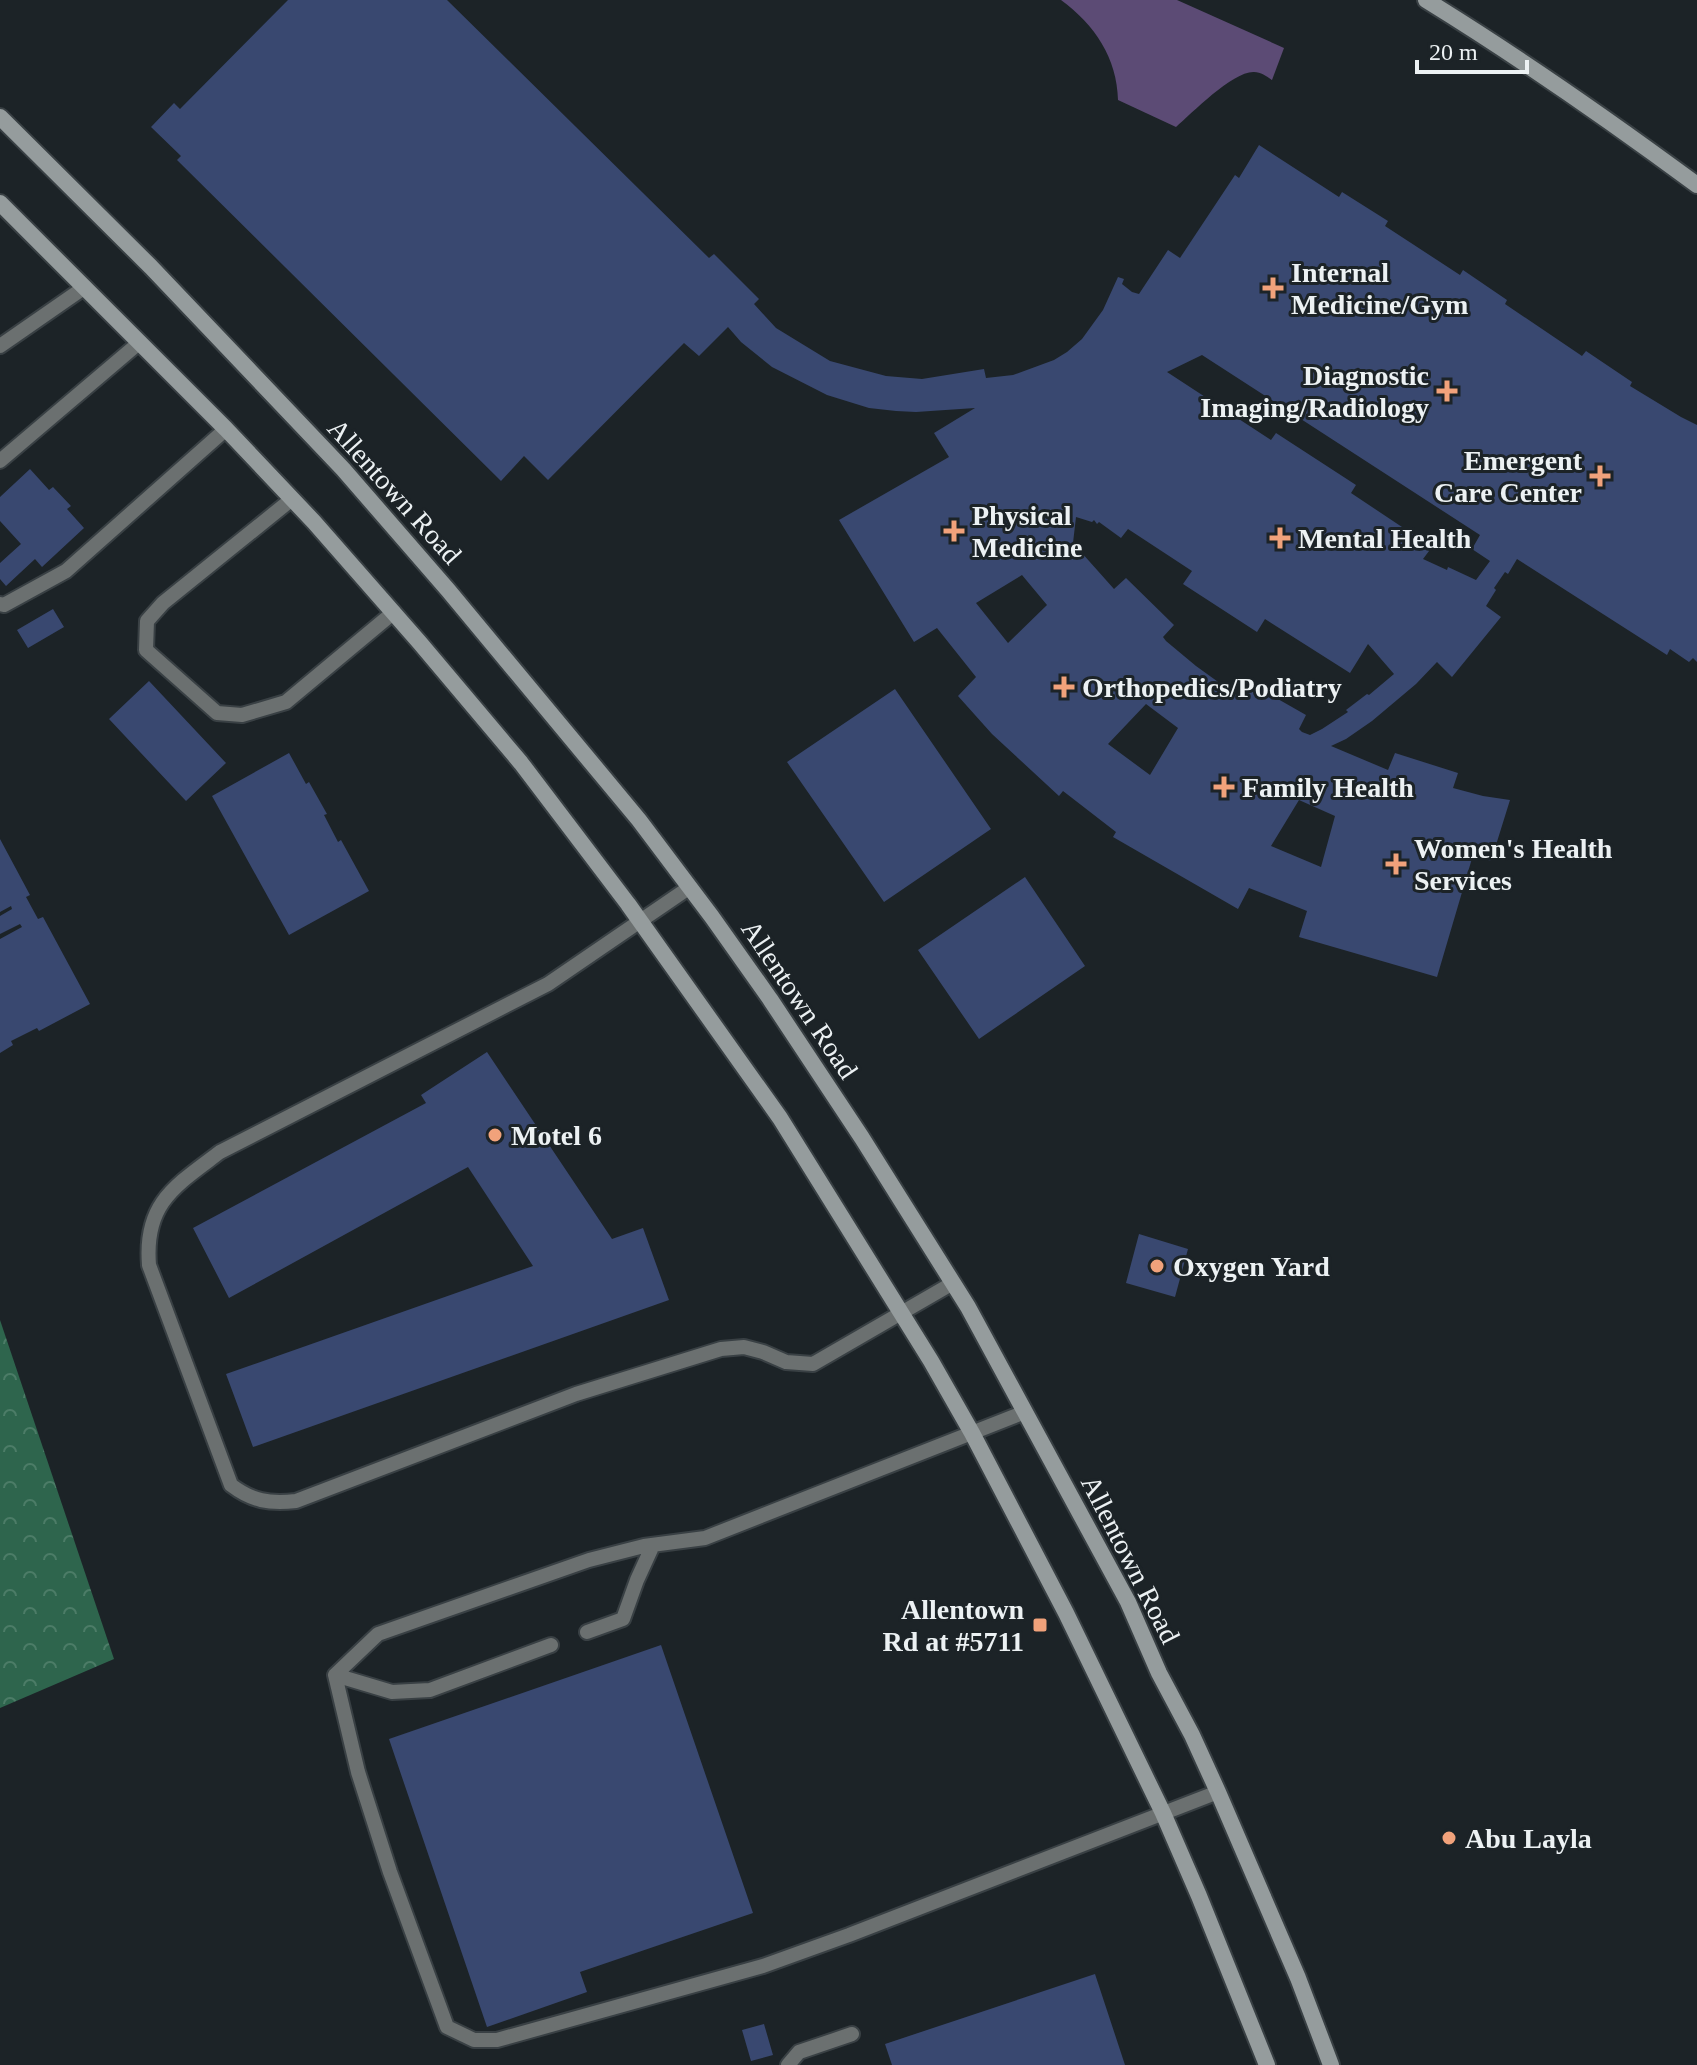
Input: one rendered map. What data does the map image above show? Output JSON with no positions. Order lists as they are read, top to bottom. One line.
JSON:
{"streets":{"main road":["Allentown Road"]},"places":{"health":["Internal Medicine/Gym","Diagnostic Imaging/Radiology","Emergent Care Center","Physical Medicine","Mental Health","Orthopedics/Podiatry","Family Health","Women's Health Services"],"other":["Motel 6","Oxygen Yard","Abu Layla"],"transit":["Allentown Rd at #5711"]},"scale_bar":"20 m"}
